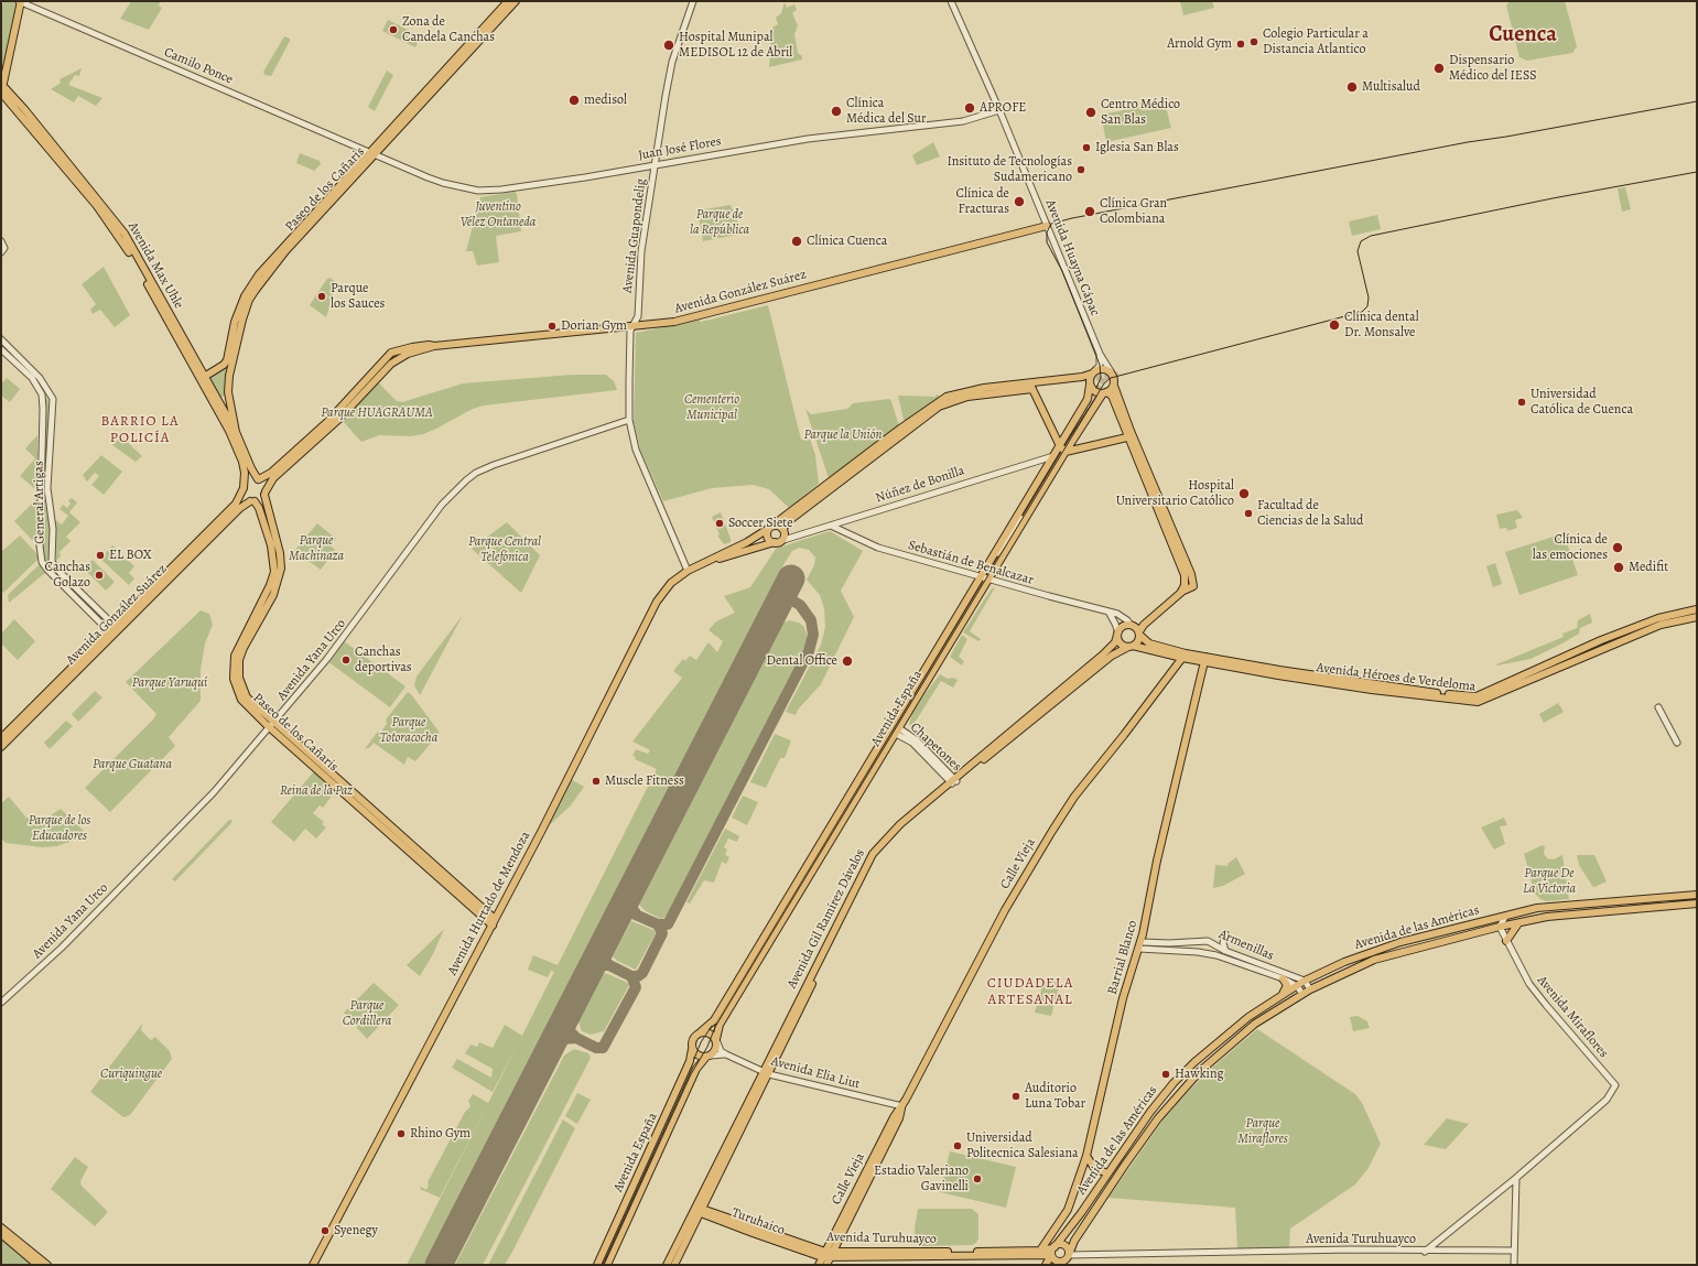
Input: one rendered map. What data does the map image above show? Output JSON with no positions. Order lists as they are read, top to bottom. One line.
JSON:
{"streets":{"main road":["Paseo de los Cañaris","Avenida Max Uhle","Avenida González Suárez","Avenida Héroes de Verdeloma","Avenida España","Calle Vieja","Avenida Hurtado de Mendoza","Avenida Gil Ramírez Dávalos","Avenida de las Américas","Barrial Blanco","Avenida Turuhuayco"],"street":["Camilo Ponce","Juan José Flores","Avenida Guapondelig","Avenida Huayna Cápac","Núñez de Bonilla","General Artigas","Sebastián de Benalcazar","Avenida Yana Urco","Chapetones","Armenillas","Avenida Miraflores","Avenida Elia Liut"]},"crossings":[["Camilo Ponce","Juan José Flores"],["Camilo Ponce","Paseo de los Cañaris"],["Juan José Flores","Paseo de los Cañaris"],["Juan José Flores","Avenida Guapondelig"],["Juan José Flores","Avenida Huayna Cápac"],["Paseo de los Cañaris","Avenida Max Uhle"],["Paseo de los Cañaris","Avenida González Suárez"],["Paseo de los Cañaris","Avenida Yana Urco"],["Paseo de los Cañaris","Avenida Hurtado de Mendoza"],["Avenida Guapondelig","Avenida González Suárez"],["Avenida Guapondelig","Avenida Yana Urco"],["Avenida Guapondelig","Avenida Hurtado de Mendoza"],["Avenida Huayna Cápac","Avenida González Suárez"],["Avenida Huayna Cápac","Avenida España"],["Avenida Huayna Cápac","Avenida Hurtado de Mendoza"],["Avenida Max Uhle","Avenida González Suárez"],["Avenida González Suárez","General Artigas"],["Núñez de Bonilla","Sebastián de Benalcazar"],["Núñez de Bonilla","Avenida España"],["Núñez de Bonilla","Avenida Hurtado de Mendoza"],["Sebastián de Benalcazar","Avenida Héroes de Verdeloma"],["Sebastián de Benalcazar","Avenida España"],["Sebastián de Benalcazar","Avenida Gil Ramírez Dávalos"],["Avenida Héroes de Verdeloma","Calle Vieja"],["Avenida Héroes de Verdeloma","Avenida Gil Ramírez Dávalos"],["Avenida Héroes de Verdeloma","Barrial Blanco"],["Avenida España","Chapetones"],["Avenida España","Avenida Hurtado de Mendoza"],["Avenida España","Avenida Elia Liut"],["Chapetones","Avenida Gil Ramírez Dávalos"],["Calle Vieja","Avenida Elia Liut"],["Calle Vieja","Avenida Turuhuayco"],["Avenida Gil Ramírez Dávalos","Avenida Elia Liut"],["Avenida Gil Ramírez Dávalos","Avenida Turuhuayco"],["Avenida de las Américas","Armenillas"],["Avenida de las Américas","Avenida Miraflores"],["Avenida de las Américas","Avenida Turuhuayco"],["Armenillas","Barrial Blanco"],["Barrial Blanco","Avenida Turuhuayco"],["Avenida Miraflores","Avenida Turuhuayco"]],"districts":["Cuenca","BARRIO LA POLICÍA","CIUDADELA ARTESANAL"],"parks":["Juventino Vélez Ontaneda","Parque de la República","Cementerio Municipal","Parque HUAGRAUMA","Parque la Unión","Parque Machinaza","Parque Central Telefónica","Parque Yaruquí","Parque Totoracocha","Parque Guatana","Reina de la Paz","Parque de los Educadores","Parque De La Victoria","Parque Cordillera","Curiquingue","Parque Miraflores"],"places":["Zona de Candela Canchas","Colegio Particular a Distancia Atlantico","Arnold Gym","Hospital Munipal MEDISOL 12 de Abril","Dispensario Médico del IESS","Multisalud","medisol","APROFE","Clínica Médica del Sur","Centro Médico San Blas","Iglesia San Blas","Insituto de Tecnologías Sudamericano","Clínica de Fracturas","Clínica Gran Colombiana","Clínica Cuenca","Parque los Sauces","Clínica dental Dr. Monsalve","Dorian Gym","Universidad Católica de Cuenca","Hospital Universitario Católico","Facultad de Ciencias de la Salud","Soccer Siete","Clínica de las emociones","EL BOX","Medifit","Canchas Golazo","Canchas deportivas","Dental Office","Muscle Fitness","Hawking","Auditorio Luna Tobar","Rhino Gym","Universidad Politecnica Salesiana","Estadio Valeriano Gavinelli","Syenegy"]}
